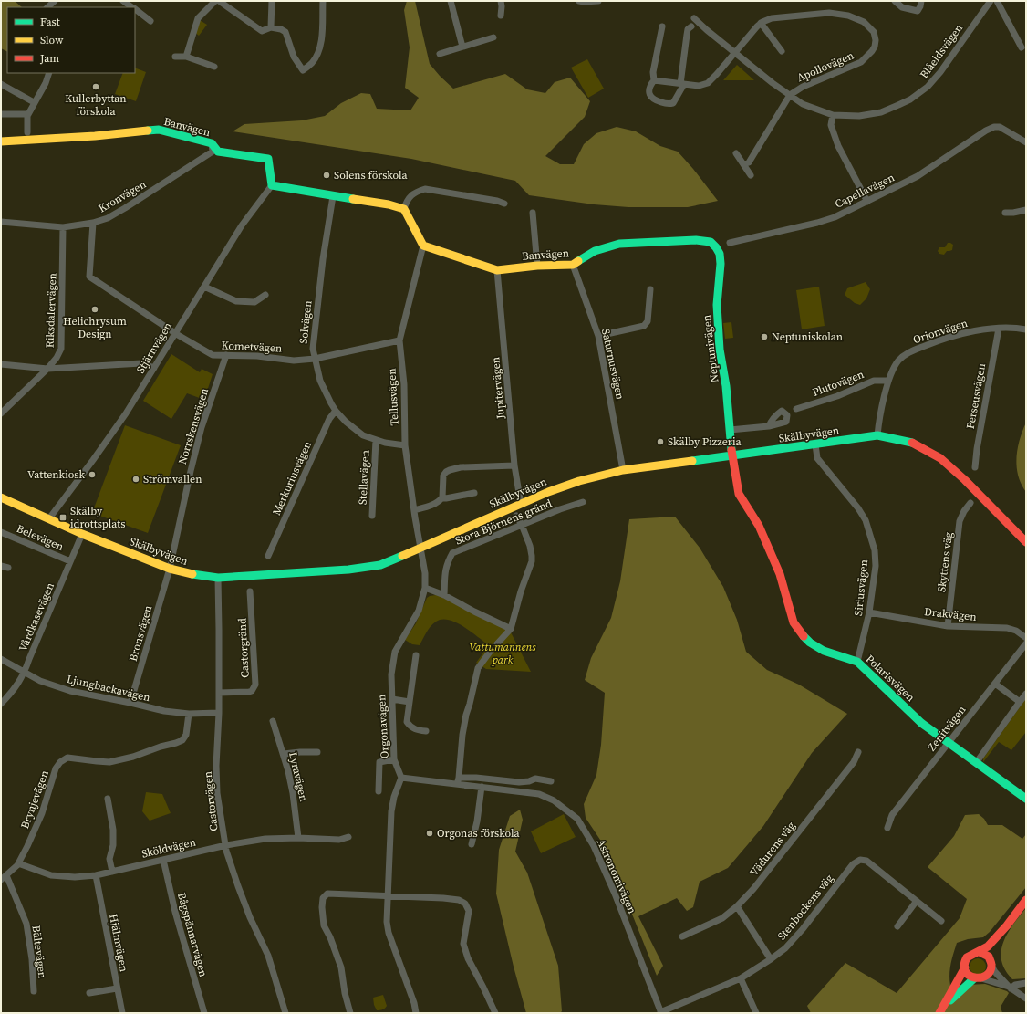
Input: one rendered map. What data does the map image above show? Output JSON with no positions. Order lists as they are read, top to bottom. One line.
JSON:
{"streets":{"street":["Blåeldsvägen","Apollovägen","Banvägen","Capellavägen","Kronvägen","Riksdalervägen","Solvägen","Orionvägen","Kometvägen","Stjärnvägen","Neptunivägen","Saturnusvägen","Plutovägen","Jupitervägen","Perseusvägen","Tellusvägen","Norrskensvägen","Skälbyvägen","Stellavägen","Merkuriusvägen","Stora Björnens gränd","Belevägen","Skyttens väg","Siriusvägen","Drakvägen","Vårdkasevägen","Bronsvägen","Castorgränd","Polarisvägen","Ljungbackavägen","Orgonavägen","Zenitvägen","Lyravägen","Brynjevägen","Castorvägen","Sköldvägen","Vädurens väg","Astronomivägen","Stenbockens väg","Bågspännarvägen","Hjälmvägen","Bältevägen"]},"crossings":[["Blåeldsvägen","Apollovägen"],["Banvägen","Kronvägen"],["Banvägen","Stjärnvägen"],["Banvägen","Neptunivägen"],["Banvägen","Saturnusvägen"],["Banvägen","Jupitervägen"],["Banvägen","Tellusvägen"],["Kronvägen","Riksdalervägen"],["Kronvägen","Kometvägen"],["Solvägen","Kometvägen"],["Solvägen","Tellusvägen"],["Solvägen","Stellavägen"],["Solvägen","Merkuriusvägen"],["Orionvägen","Plutovägen"],["Orionvägen","Perseusvägen"],["Orionvägen","Skälbyvägen"],["Kometvägen","Stjärnvägen"],["Kometvägen","Tellusvägen"],["Kometvägen","Norrskensvägen"],["Stjärnvägen","Skälbyvägen"],["Neptunivägen","Skälbyvägen"],["Neptunivägen","Polarisvägen"],["Saturnusvägen","Skälbyvägen"],["Jupitervägen","Skälbyvägen"],["Tellusvägen","Skälbyvägen"],["Tellusvägen","Orgonavägen"],["Norrskensvägen","Skälbyvägen"],["Norrskensvägen","Bronsvägen"],["Skälbyvägen","Siriusvägen"],["Skälbyvägen","Vårdkasevägen"],["Skälbyvägen","Bronsvägen"],["Skälbyvägen","Polarisvägen"],["Skälbyvägen","Orgonavägen"],["Skälbyvägen","Castorvägen"],["Belevägen","Vårdkasevägen"],["Skyttens väg","Drakvägen"],["Siriusvägen","Drakvägen"],["Siriusvägen","Polarisvägen"],["Vårdkasevägen","Ljungbackavägen"],["Bronsvägen","Ljungbackavägen"],["Castorgränd","Castorvägen"],["Polarisvägen","Zenitvägen"],["Ljungbackavägen","Brynjevägen"],["Ljungbackavägen","Castorvägen"],["Orgonavägen","Astronomivägen"],["Lyravägen","Sköldvägen"],["Brynjevägen","Sköldvägen"],["Brynjevägen","Bältevägen"],["Castorvägen","Sköldvägen"],["Sköldvägen","Bågspännarvägen"],["Sköldvägen","Hjälmvägen"],["Astronomivägen","Stenbockens väg"]],"parks":["Vattumannens park"],"places":{"other":["Kullerbyttan förskola","Solens förskola","Helichrysum Design","Neptuniskolan","Skälby Pizzeria","Vattenkiosk","Strömvallen","Orgonas förskola"],"transit":["Skälby idrottsplats"]},"legend":["Fast","Slow","Jam"]}
